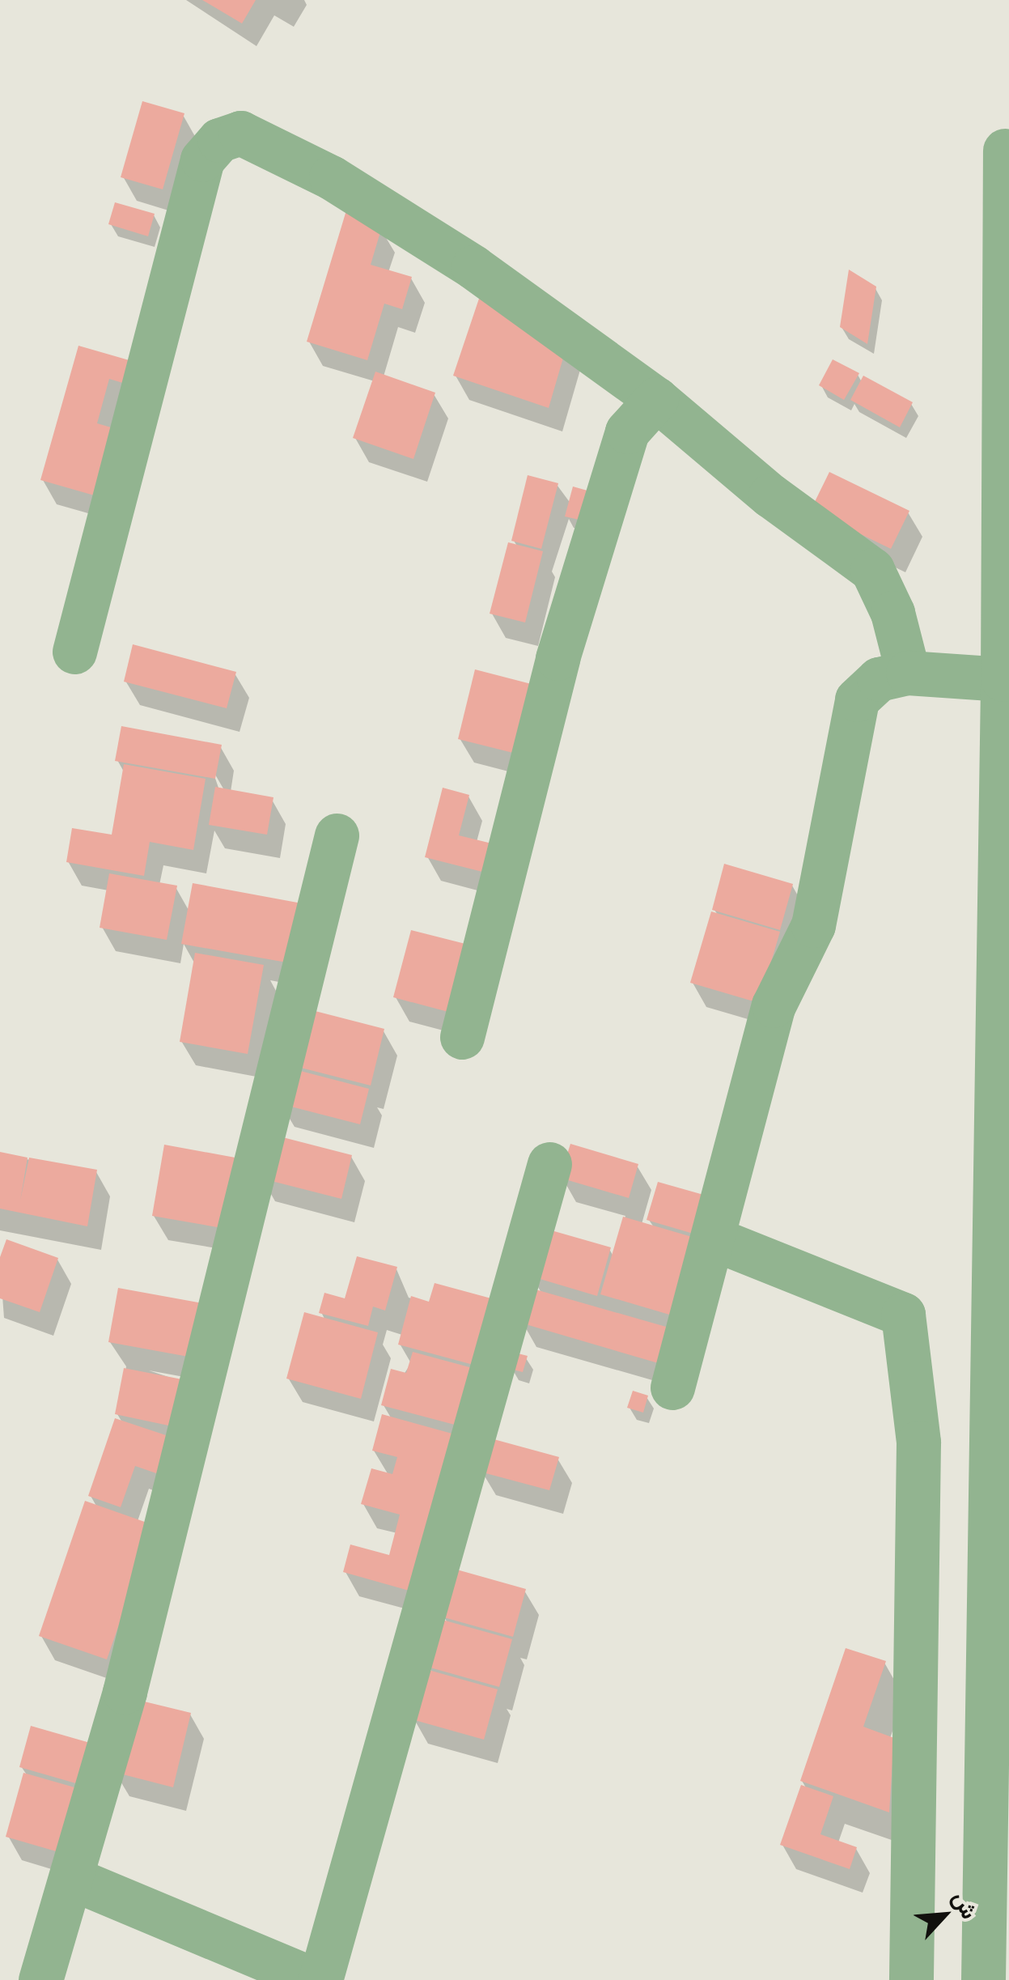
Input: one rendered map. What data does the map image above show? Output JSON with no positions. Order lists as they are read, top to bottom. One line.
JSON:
{"north":"top right"}
